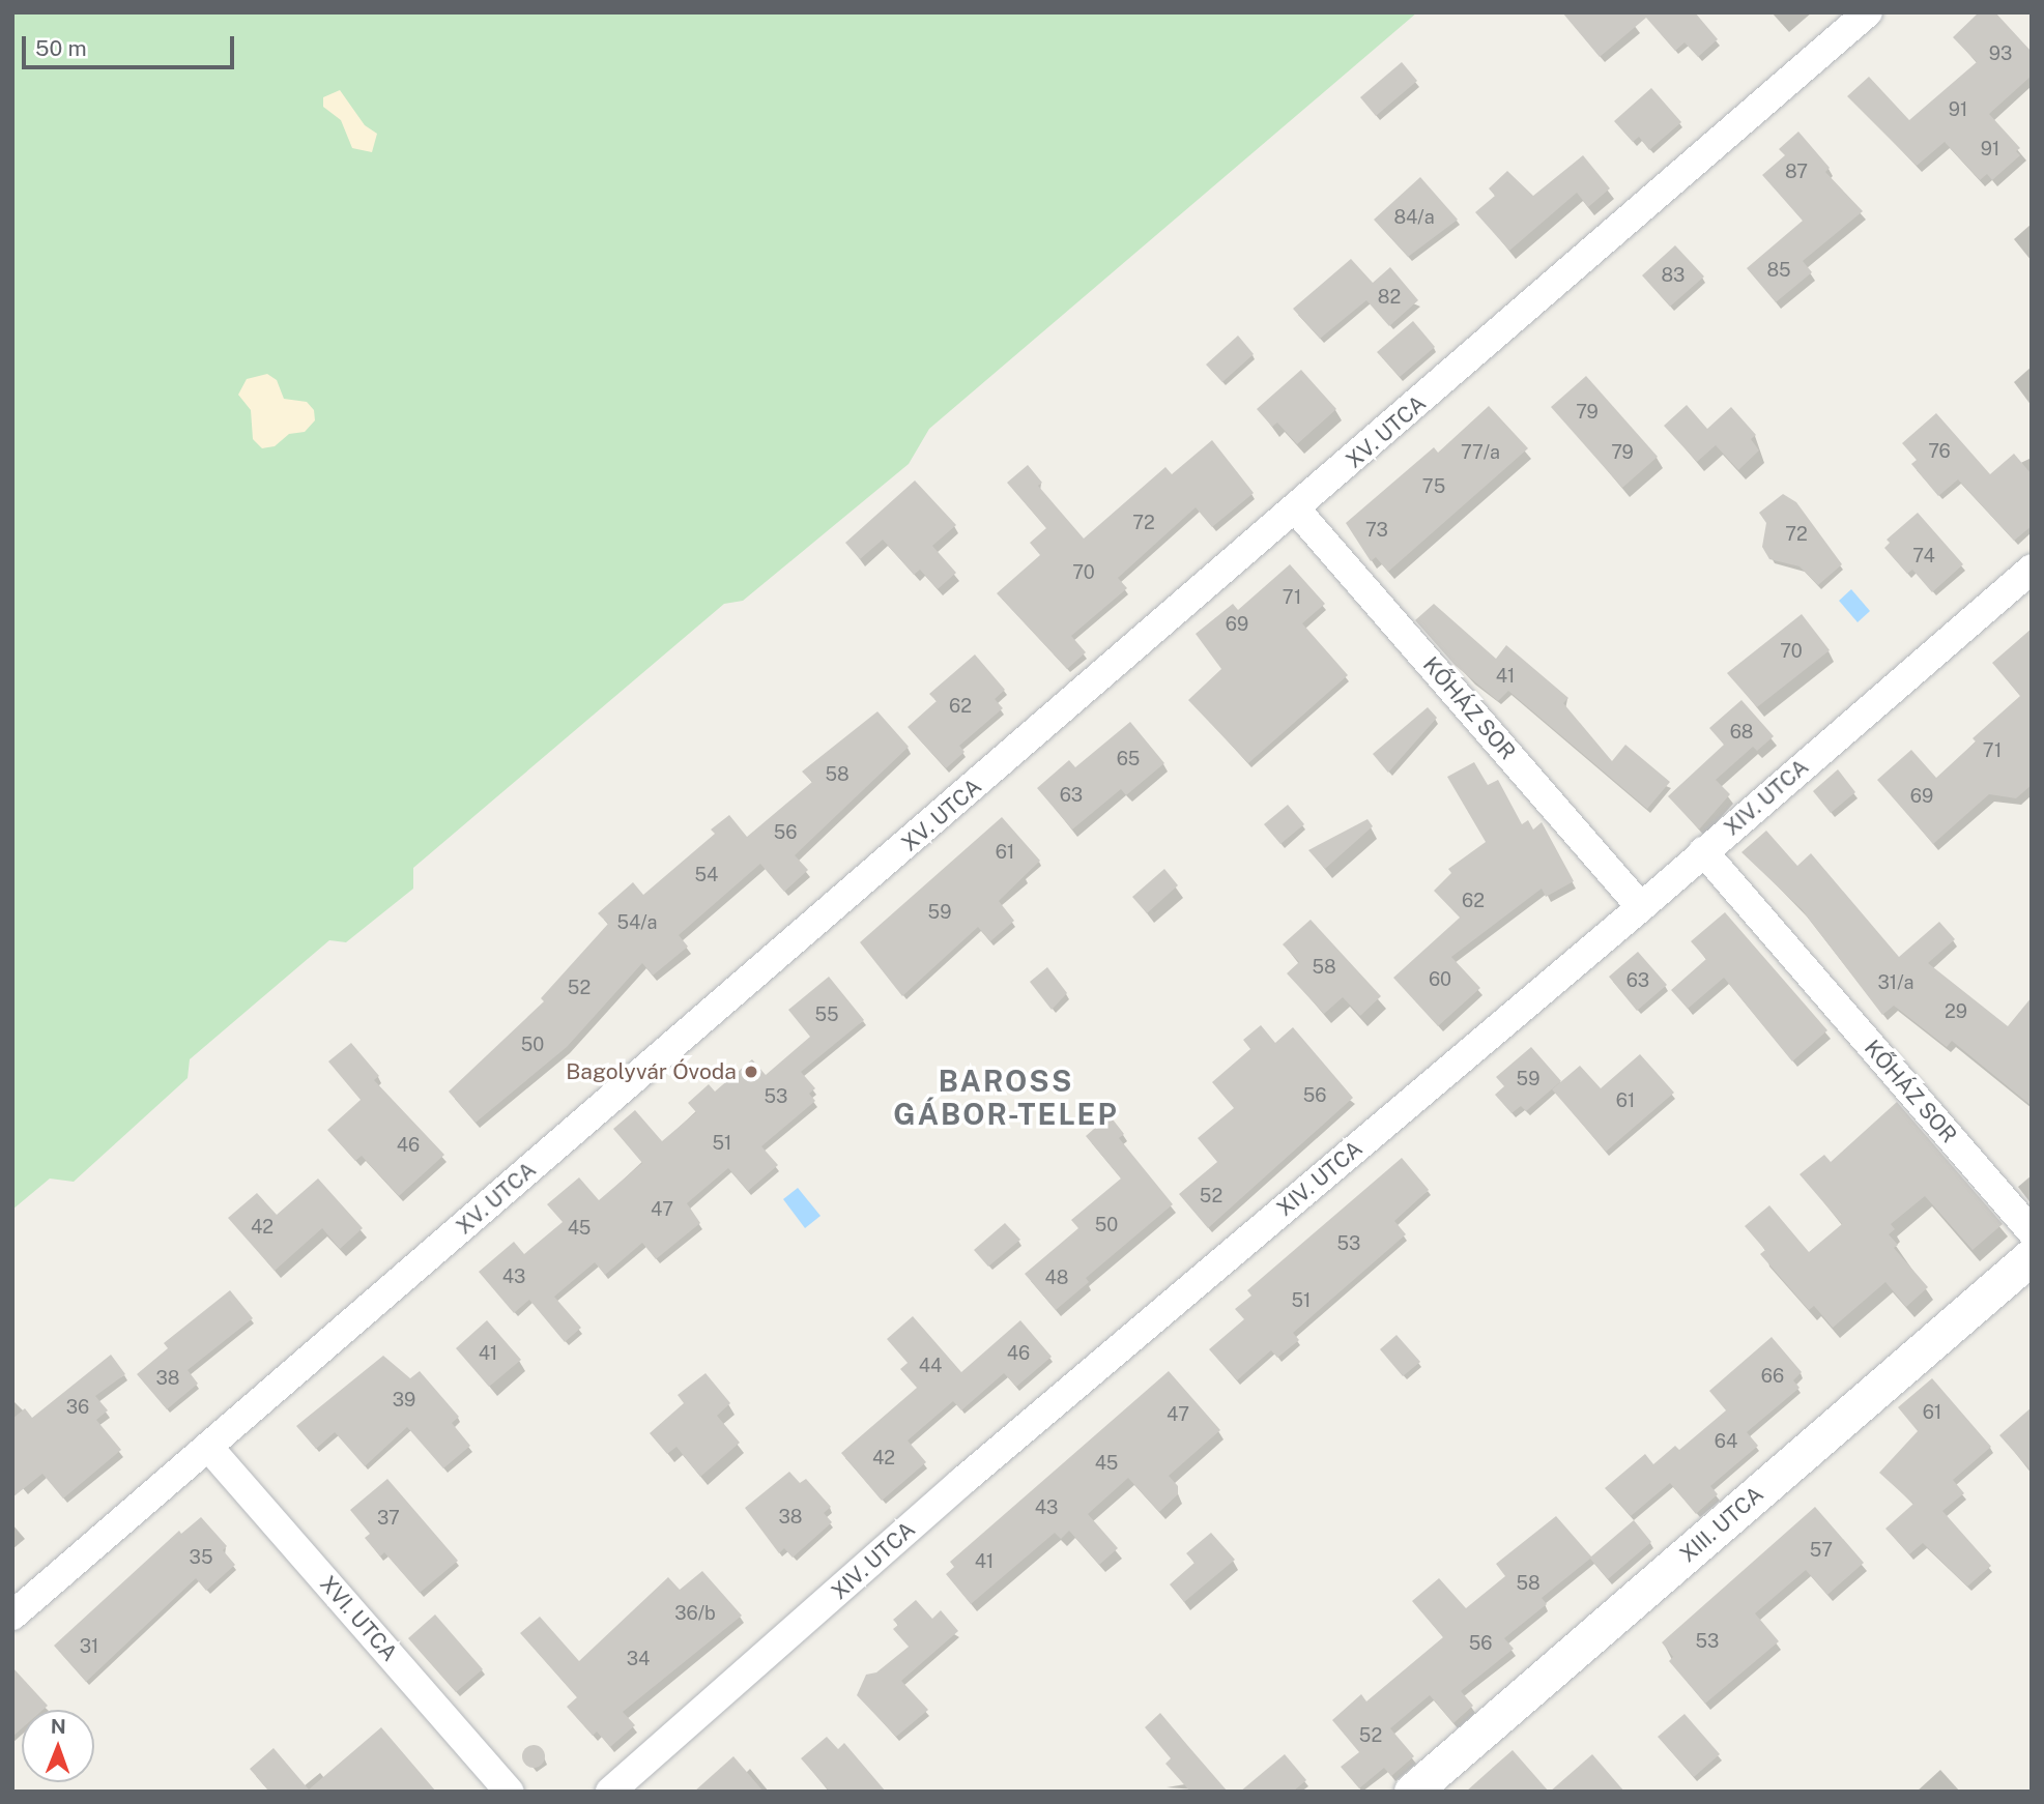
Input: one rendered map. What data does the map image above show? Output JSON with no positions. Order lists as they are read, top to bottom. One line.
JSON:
{"streets":{"street":["XV. UTCA","KŐHÁZ SOR","XIV. UTCA","XIII. UTCA","XVI. UTCA"]},"crossings":[["XV. UTCA","KŐHÁZ SOR"],["XV. UTCA","XVI. UTCA"],["KŐHÁZ SOR","XIV. UTCA"]],"districts":["BAROSS GÁBOR-TELEP"],"places":["Bagolyvár Óvoda"],"house_numbers":["93","91","91","87","84/a","85","83","82","79","76","77/a","79","75","72","73","72","74","70","71","69","70","41","62","68","71","65","58","63","69","56","61","54","62","59","54/a","58","60","63","31/a","52","29","55","50","59","56","53","61","51","46","52","47","50","42","45","53","43","48","51","41","46","44","66","38","39","36","61","47","64","42","45","43","38","37","57","35","41","58","36/b","53","56","31","34","52"],"scale_bar":"50 m","north":"top"}
